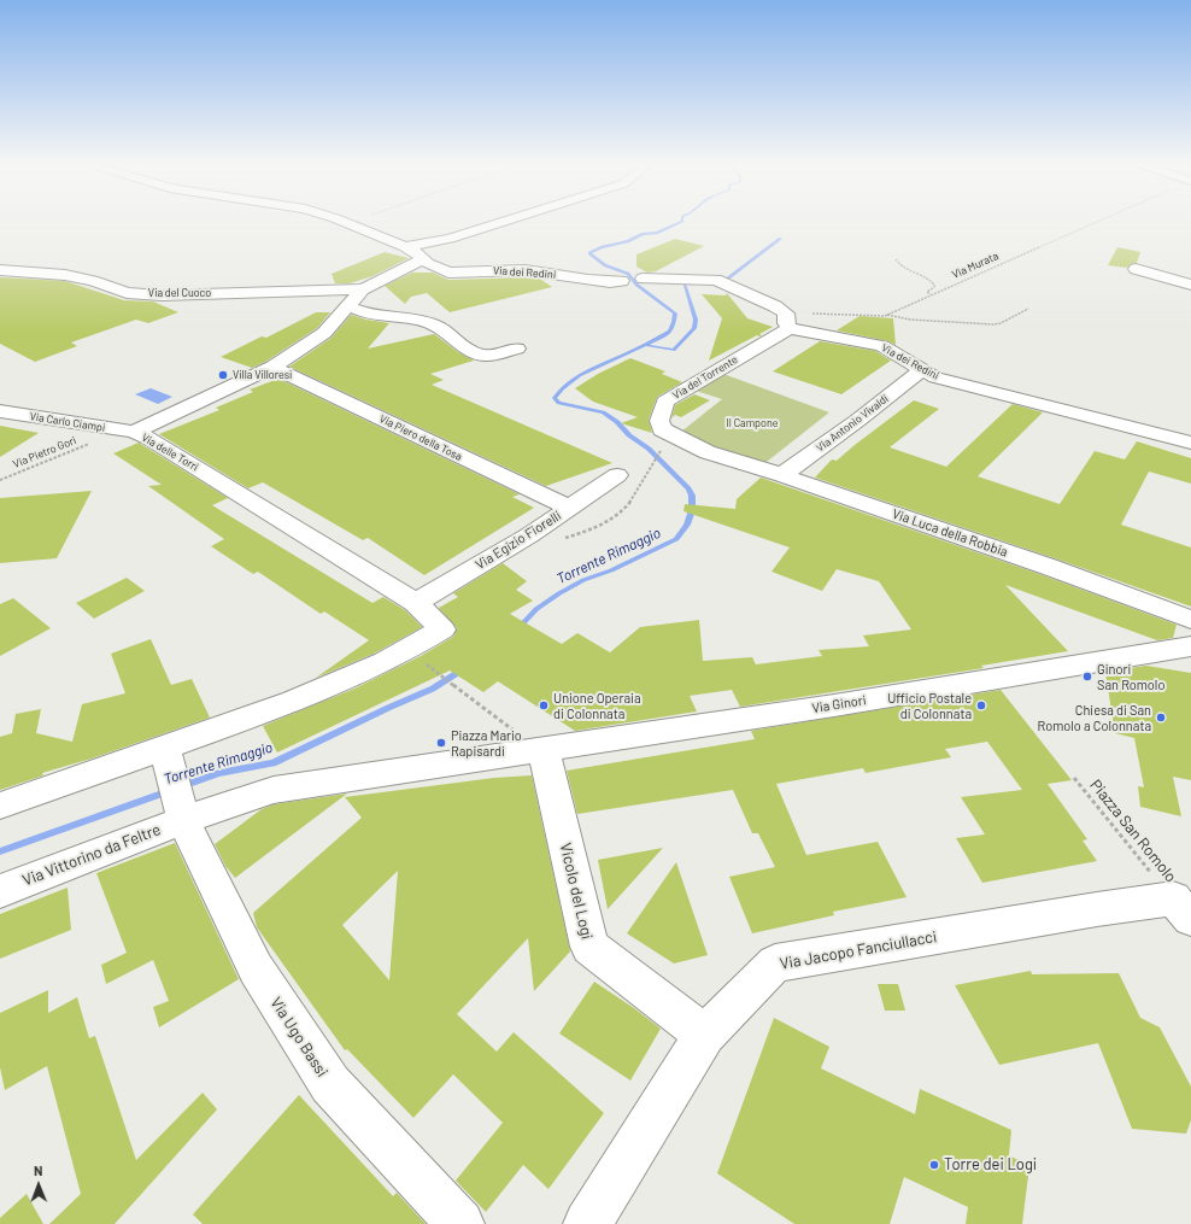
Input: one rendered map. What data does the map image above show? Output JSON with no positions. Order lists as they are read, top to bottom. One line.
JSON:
{"streets":{"street":["Via dei Redini","Via del Cuoco","Via del Torrente","Via Carlo Ciampi","Via Antonio Vivaldi","Via Piero della Tosa","Via delle Torri","Via Luca della Robbia","Via Egizio Fiorelli","Via Ginori","Via Vittorino da Feltre","Vicolo del Logi","Via Jacopo Fanciullacci","Via Ugo Bassi"],"path":["Via Murata","Via Pietro Gori","Piazza San Romolo"]},"crossings":[["Via Murata","Via dei Redini"],["Via Murata","Via del Torrente"],["Via dei Redini","Via del Torrente"],["Via dei Redini","Via Antonio Vivaldi"],["Via dei Redini","Via delle Torri"],["Via del Cuoco","Via delle Torri"],["Via del Torrente","Via Luca della Robbia"],["Via Carlo Ciampi","Via Pietro Gori"],["Via Carlo Ciampi","Via delle Torri"],["Via Antonio Vivaldi","Via Luca della Robbia"],["Via Piero della Tosa","Via delle Torri"],["Via Piero della Tosa","Via Egizio Fiorelli"],["Via Pietro Gori","Via delle Torri"],["Via delle Torri","Via Egizio Fiorelli"],["Via delle Torri","Via Ugo Bassi"],["Via Ginori","Via Vittorino da Feltre"],["Via Ginori","Vicolo del Logi"],["Piazza San Romolo","Via Jacopo Fanciullacci"],["Via Vittorino da Feltre","Vicolo del Logi"],["Via Vittorino da Feltre","Via Ugo Bassi"],["Vicolo del Logi","Via Jacopo Fanciullacci"]],"water":["Torrente Rimaggio"],"parks":["Il Campone"],"places":["Villa Villoresi","Ginori San Romolo","Unione Operaia di Colonnata","Ufficio Postale di Colonnata","Chiesa di San Romolo a Colonnata","Piazza Mario Rapisardi","Torre dei Logi"],"north":"top"}
